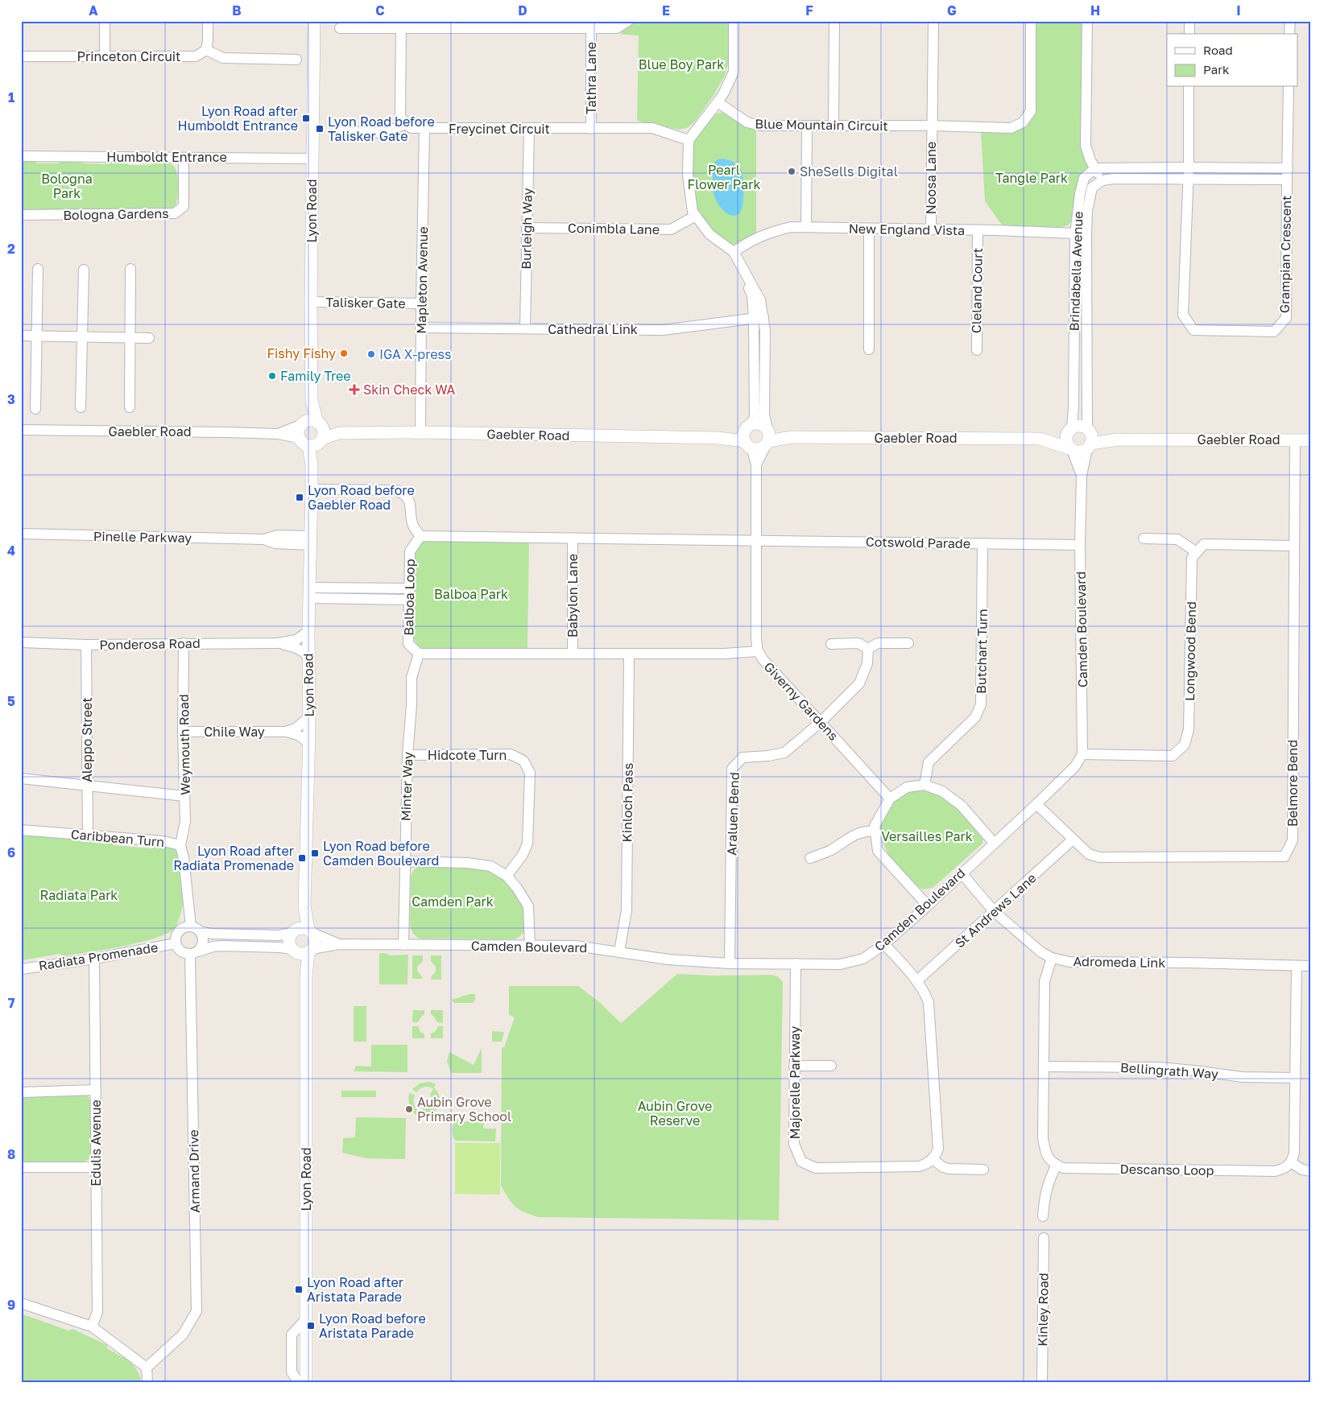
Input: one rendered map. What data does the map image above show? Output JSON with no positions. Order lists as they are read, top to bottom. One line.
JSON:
{"streets":{"street":["Princeton Circuit","Tathra Lane","Blue Mountain Circuit","Freycinet Circuit","Humboldt Entrance","Noosa Lane","Lyon Road","Bologna Gardens","Burleigh Way","Conimbla Lane","New England Vista","Grampian Crescent","Brindabella Avenue","Mapleton Avenue","Cleland Court","Talisker Gate","Cathedral Link","Gaebler Road","Pinelle Parkway","Cotswold Parade","Babylon Lane","Balboa Loop","Camden Boulevard","Ponderosa Road","Butchart Turn","Longwood Bend","Giverny Gardens","Chile Way","Aleppo Street","Weymouth Road","Hidcote Turn","Belmore Bend","Minter Way","Kinloch Pass","Araluen Bend","Caribbean Turn","St Andrews Lane","Radiata Promenade","Adromeda Link","Bellingrath Way","Majorelle Parkway","Edulis Avenue","Descanso Loop","Armand Drive","Kinley Road"]},"crossings":[["Tathra Lane","Freycinet Circuit"],["Blue Mountain Circuit","Noosa Lane"],["Freycinet Circuit","Burleigh Way"],["Freycinet Circuit","Mapleton Avenue"],["Humboldt Entrance","Lyon Road"],["Humboldt Entrance","Bologna Gardens"],["Noosa Lane","New England Vista"],["Lyon Road","Talisker Gate"],["Lyon Road","Gaebler Road"],["Lyon Road","Pinelle Parkway"],["Lyon Road","Camden Boulevard"],["Lyon Road","Ponderosa Road"],["Lyon Road","Chile Way"],["Burleigh Way","Conimbla Lane"],["Burleigh Way","Cathedral Link"],["New England Vista","Brindabella Avenue"],["New England Vista","Cleland Court"],["Brindabella Avenue","Gaebler Road"],["Brindabella Avenue","Camden Boulevard"],["Mapleton Avenue","Talisker Gate"],["Mapleton Avenue","Cathedral Link"],["Mapleton Avenue","Gaebler Road"],["Gaebler Road","Camden Boulevard"],["Gaebler Road","Giverny Gardens"],["Gaebler Road","Belmore Bend"],["Cotswold Parade","Camden Boulevard"],["Cotswold Parade","Butchart Turn"],["Cotswold Parade","Giverny Gardens"],["Babylon Lane","Balboa Loop"],["Balboa Loop","Giverny Gardens"],["Balboa Loop","Minter Way"],["Balboa Loop","Kinloch Pass"],["Camden Boulevard","Butchart Turn"],["Camden Boulevard","Longwood Bend"],["Camden Boulevard","Giverny Gardens"],["Camden Boulevard","Belmore Bend"],["Camden Boulevard","Minter Way"],["Camden Boulevard","Kinloch Pass"],["Camden Boulevard","Araluen Bend"],["Camden Boulevard","Adromeda Link"],["Camden Boulevard","Majorelle Parkway"],["Ponderosa Road","Aleppo Street"],["Ponderosa Road","Weymouth Road"],["Butchart Turn","Giverny Gardens"],["Butchart Turn","Adromeda Link"],["Giverny Gardens","Araluen Bend"],["Giverny Gardens","Adromeda Link"],["Chile Way","Weymouth Road"],["Aleppo Street","Caribbean Turn"],["Weymouth Road","Caribbean Turn"],["Hidcote Turn","Minter Way"],["Belmore Bend","St Andrews Lane"],["Caribbean Turn","Radiata Promenade"],["Caribbean Turn","Armand Drive"],["St Andrews Lane","Adromeda Link"],["Radiata Promenade","Edulis Avenue"],["Radiata Promenade","Armand Drive"]],"parks":["Blue Boy Park","Pearl Flower Park","Tangle Park","Bologna Park","Balboa Park","Versailles Park","Radiata Park","Camden Park","Aubin Grove Reserve"],"places":{"transit":["Lyon Road after Humboldt Entrance","Lyon Road before Talisker Gate","Lyon Road before Gaebler Road","Lyon Road before Camden Boulevard","Lyon Road after Radiata Promenade","Lyon Road after Aristata Parade","Lyon Road before Aristata Parade"],"other":["SheSells Digital","Fishy Fishy","IGA X-press","Family Tree","Aubin Grove Primary School"],"health":["Skin Check WA"]},"legend":["Road","Park"],"grid":{"columns":["A","B","C","D","E","F","G","H","I"],"rows":["1","2","3","4","5","6","7","8","9"]}}
